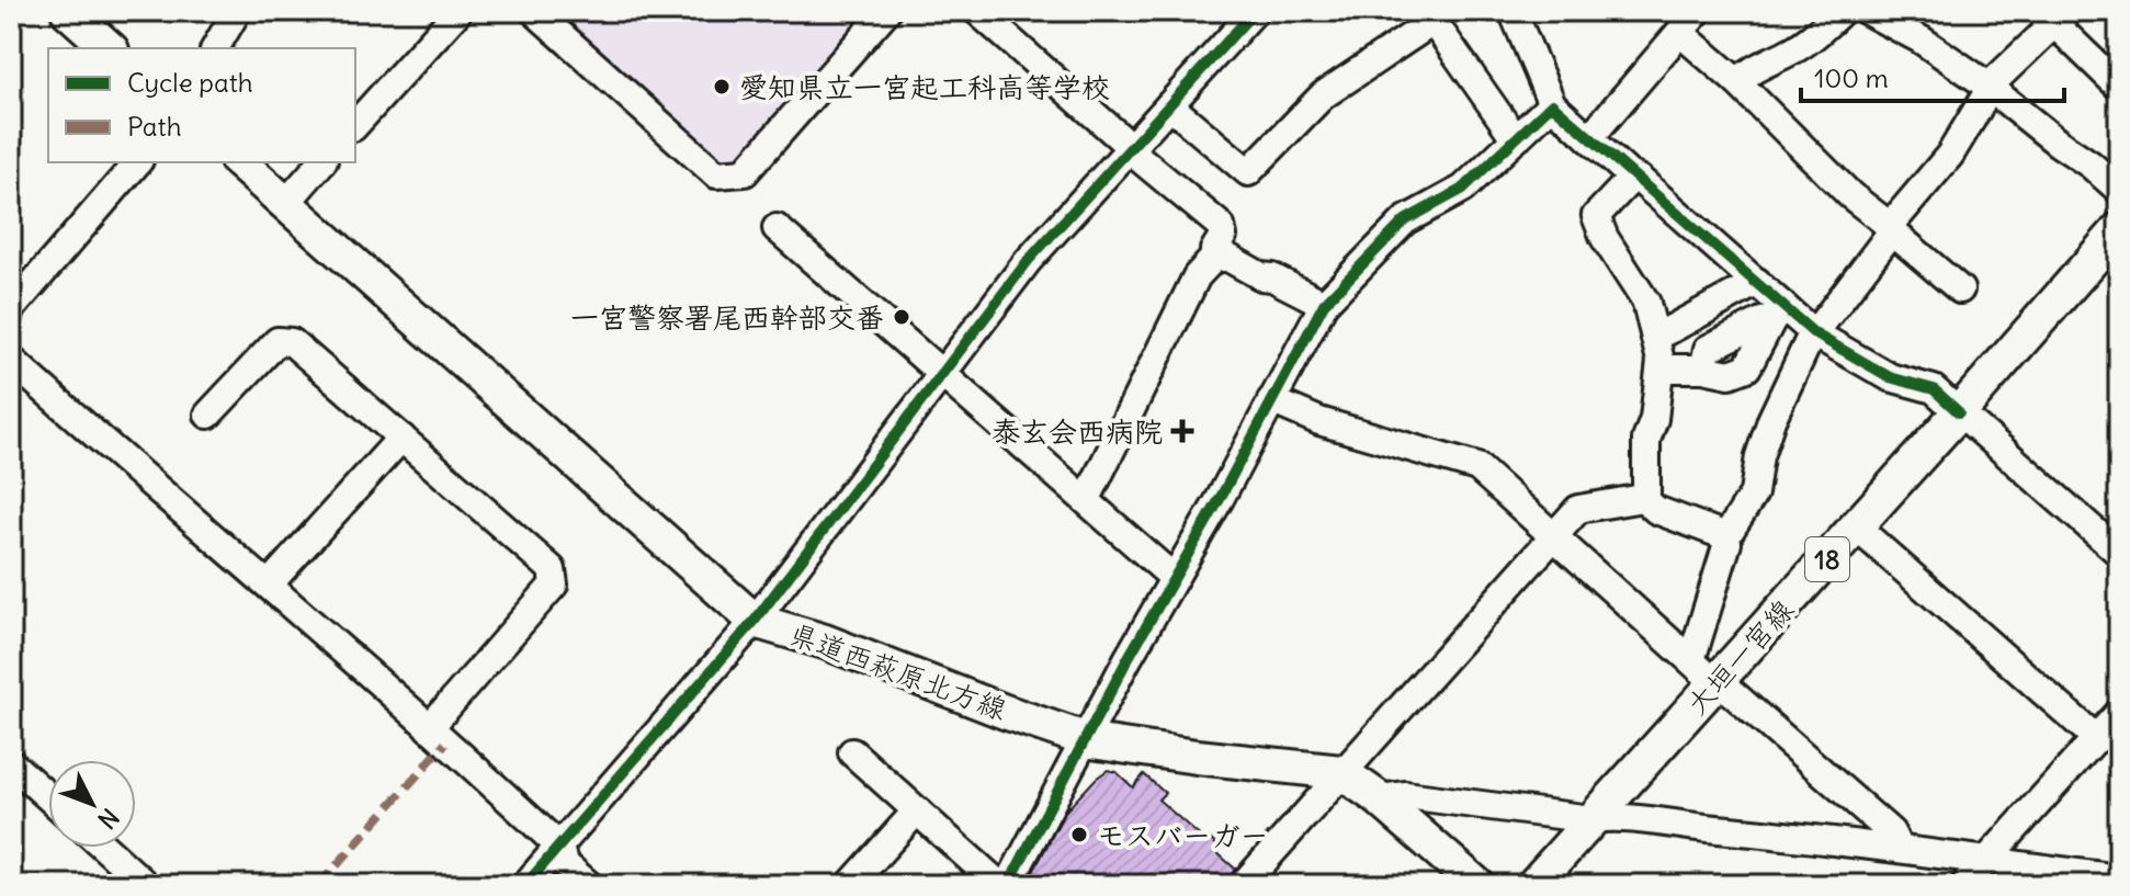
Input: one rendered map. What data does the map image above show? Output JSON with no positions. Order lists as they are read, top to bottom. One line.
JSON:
{"streets":{"main road":["18","大垣一宮線","県道西萩原北方線"]},"places":{"other":["愛知県立一宮起工科高等学校","一宮警察署尾西幹部交番","モスバーガー"],"health":["泰玄会西病院"]},"legend":["Cycle path","Path"],"scale_bar":"100 m","north":"bottom right"}
